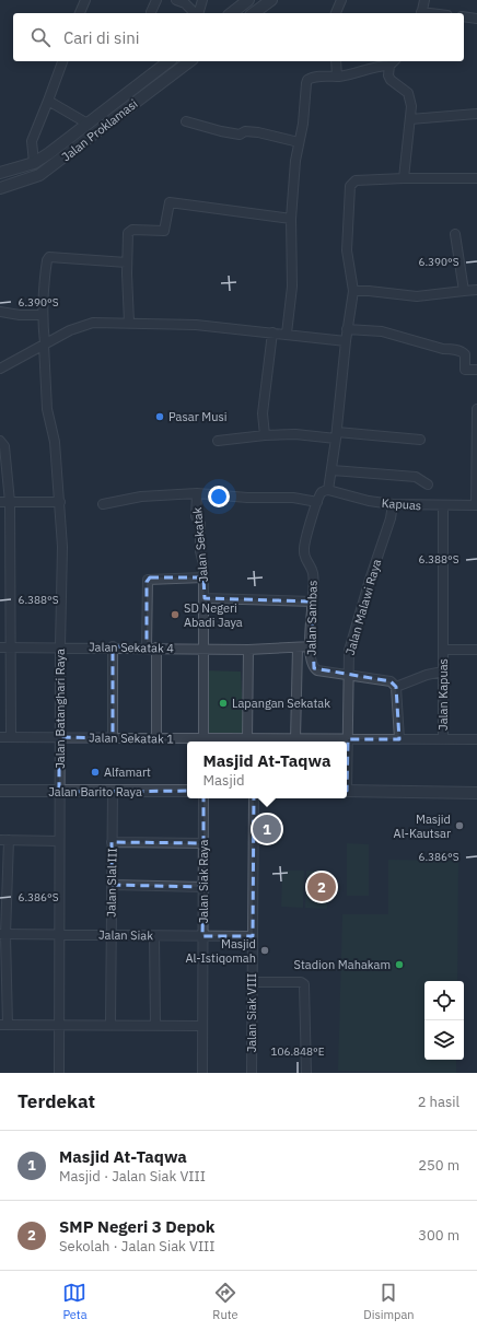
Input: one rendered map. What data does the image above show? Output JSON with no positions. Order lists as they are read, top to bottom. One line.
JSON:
{"streets":{"street":["Jalan Proklamasi","Kapuas","Jalan Sekatak","Jalan Malawi Raya","Jalan Sambas","Jalan Sekatak 4","Jalan Kapuas","Jalan Batanghari Raya","Jalan Sekatak 1","Jalan Barito Raya","Jalan Siak Raya","Jalan Slal III","Jalan Siak","Jalan Siak VIII"]},"crossings":[["Kapuas","Jalan Malawi Raya"],["Kapuas","Jalan Sambas"],["Kapuas","Jalan Kapuas"],["Jalan Sekatak","Jalan Sekatak 4"],["Jalan Malawi Raya","Jalan Sambas"],["Jalan Sekatak 4","Jalan Batanghari Raya"],["Jalan Batanghari Raya","Jalan Sekatak 1"],["Jalan Batanghari Raya","Jalan Barito Raya"],["Jalan Batanghari Raya","Jalan Siak"],["Jalan Barito Raya","Jalan Slal III"],["Jalan Siak Raya","Jalan Siak"],["Jalan Slal III","Jalan Siak"],["Jalan Siak","Jalan Siak VIII"]],"places":["Pasar Musi","SD Negeri Abadi Jaya","Lapangan Sekatak","Alfamart","Masjid Al-Kautsar","Masjid Al-Istiqomah","Stadion Mahakam"],"page":{"search":"Cari di sini","popup":["Masjid At-Taqwa","Masjid"],"pins":["1","2"],"heading":["Terdekat","2 hasil"],"list":[{"mark":"1","name":"Masjid At-Taqwa","note":"Masjid · Jalan Siak VIII","value":"250 m"},{"mark":"2","name":"SMP Negeri 3 Depok","note":"Sekolah · Jalan Siak VIII","value":"300 m"}],"nav":["Peta","Rute","Disimpan"]},"coordinates":["6.390°S","6.388°S","6.386°S","106.848°E"]}
